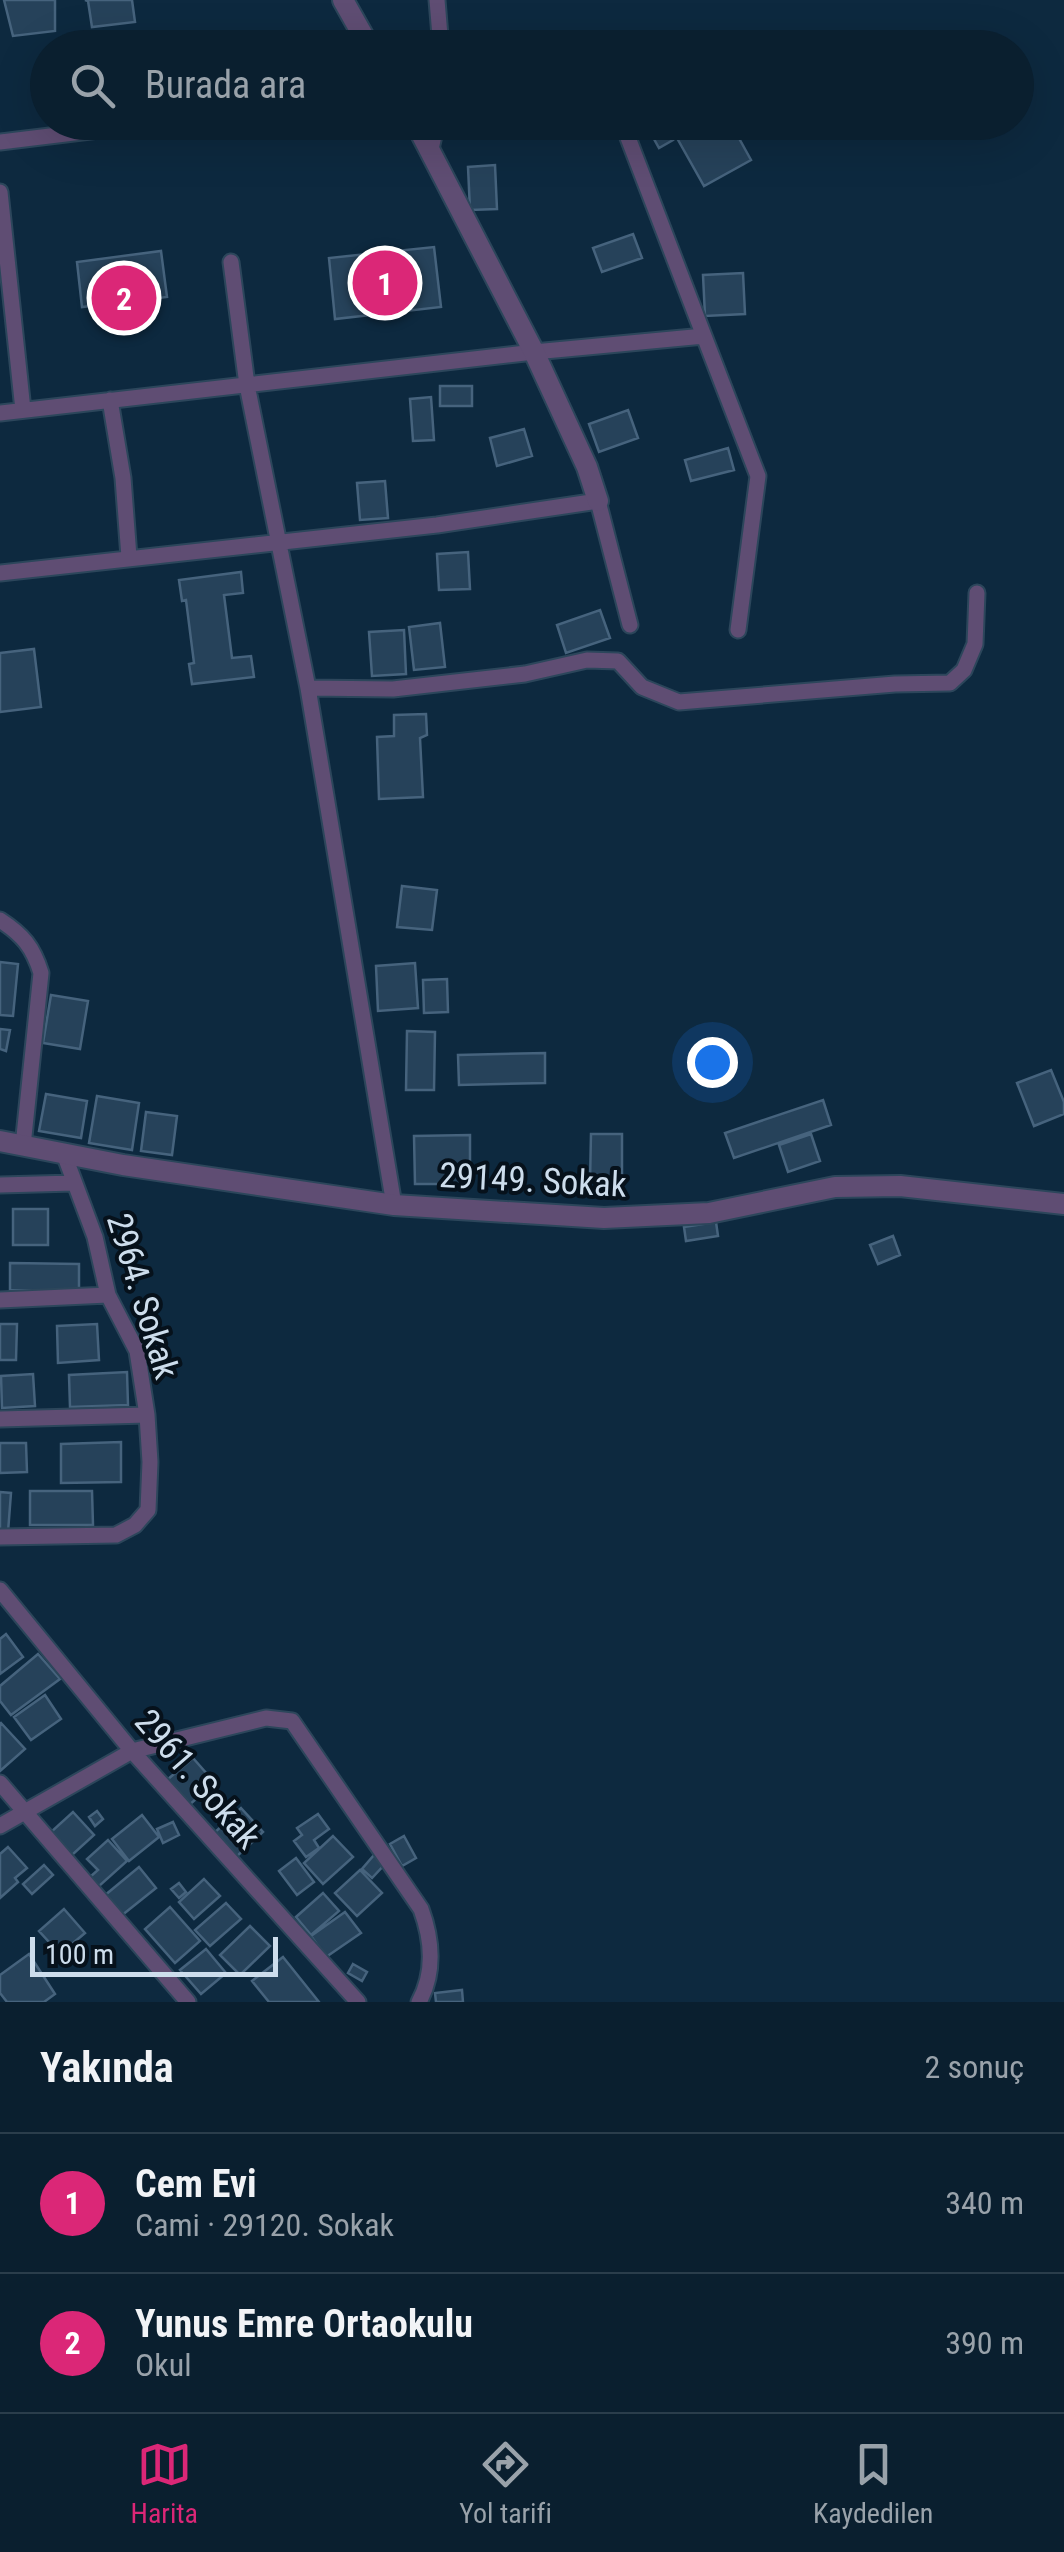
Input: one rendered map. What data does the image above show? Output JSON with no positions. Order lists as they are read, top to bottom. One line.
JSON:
{"streets":{"street":["29149. Sokak","2964. Sokak","2961. Sokak"]},"crossings":[["29149. Sokak","2964. Sokak"]],"scale_bar":"100 m","page":{"search":"Burada ara","pins":["1","2"],"scale":"100 m","heading":["Yakında","2 sonuç"],"list":[{"mark":"1","name":"Cem Evi","note":"Cami · 29120. Sokak","value":"340 m"},{"mark":"2","name":"Yunus Emre Ortaokulu","note":"Okul","value":"390 m"}],"nav":["Harita","Yol tarifi","Kaydedilen"]}}
